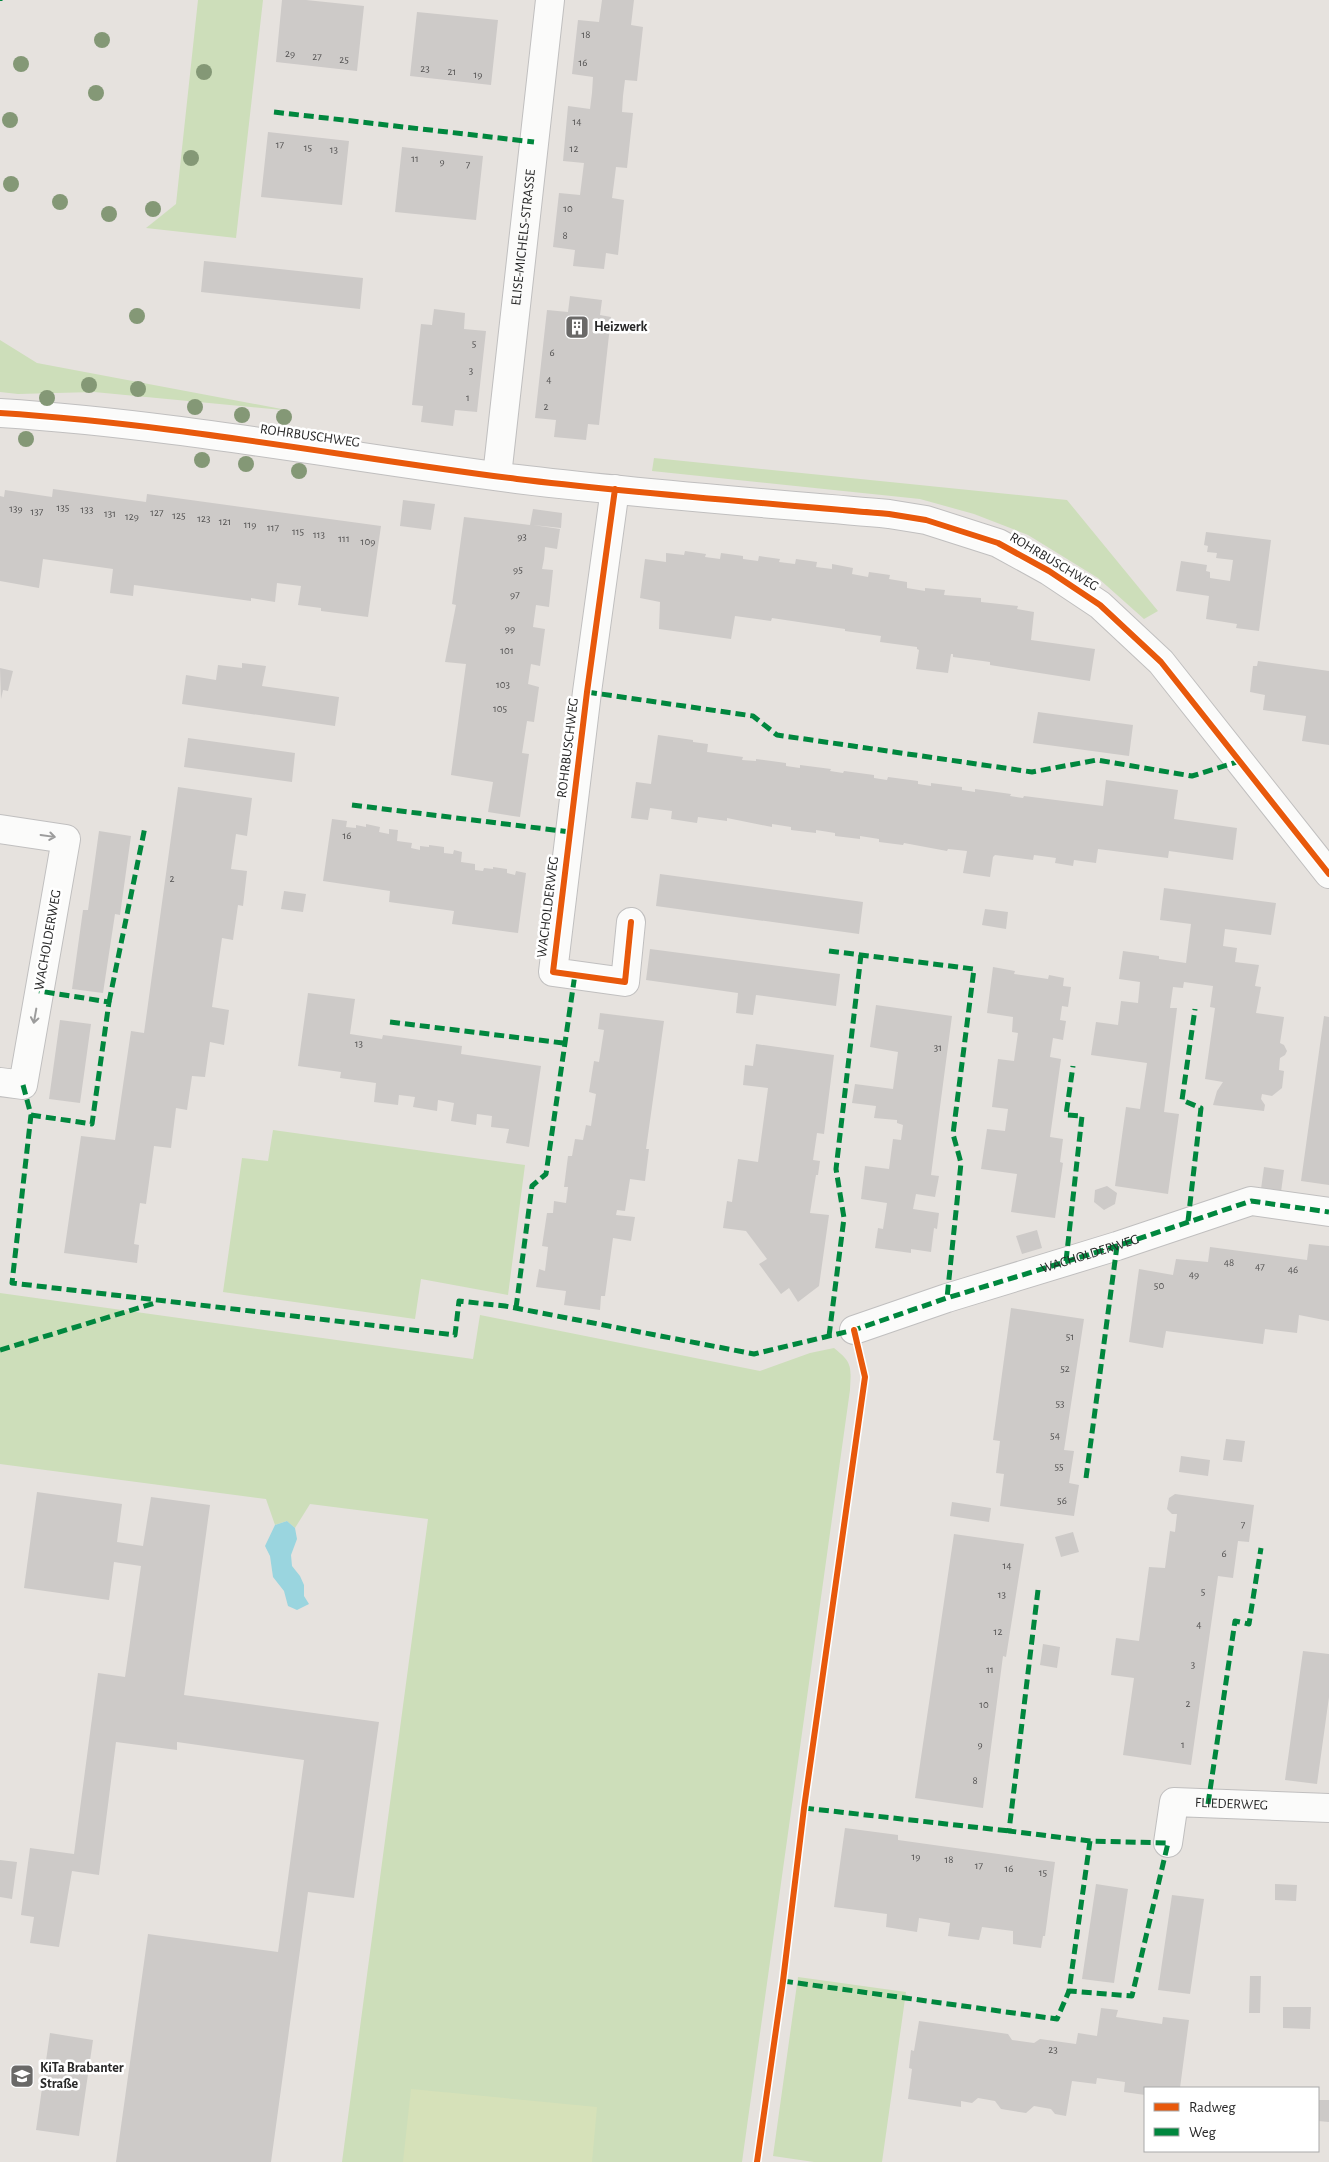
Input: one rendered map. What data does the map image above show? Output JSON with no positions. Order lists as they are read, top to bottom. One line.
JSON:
{"streets":{"street":["ELISE-MICHELS-STRASSE","ROHRBUSCHWEG","WACHOLDERWEG","FLIEDERWEG"]},"crossings":[["ELISE-MICHELS-STRASSE","ROHRBUSCHWEG"],["ROHRBUSCHWEG","WACHOLDERWEG"]],"places":{"building":["Heizwerk"],"school or university":["KiTa Brabanter Straße"]},"house_numbers":["18","29","27","25","16","23","21","19","14","17","15","12","13","11","9","7","10","8","5","6","3","4","1","2","135","139","133","137","127","131","125","129","123","121","119","117","115","113","93","111","109","95","97","99","101","103","105","16","2","13","31","48","47","46","49","50","51","52","53","54","55","56","7","6","14","5","13","4","12","3","11","2","10","9","1","8","19","18","17","16","15","23"],"legend":["Radweg","Weg"]}
